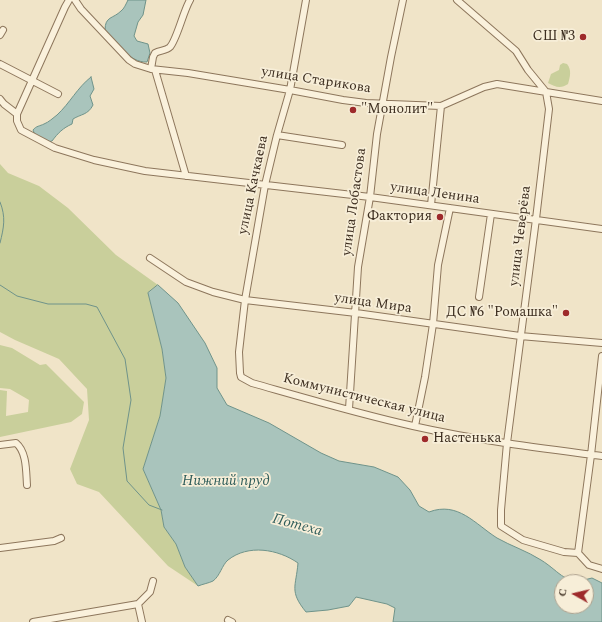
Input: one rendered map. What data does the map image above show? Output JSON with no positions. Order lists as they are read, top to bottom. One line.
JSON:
{"streets":{"street":["улица Старикова","улица Качкаева","улица Ленина","улица Лобастова","улица Чеверёва","улица Мира","Коммунистическая улица"]},"crossings":[["улица Старикова","улица Качкаева"],["улица Старикова","улица Лобастова"],["улица Старикова","улица Чеверёва"],["улица Качкаева","улица Ленина"],["улица Качкаева","улица Мира"],["улица Качкаева","Коммунистическая улица"],["улица Ленина","улица Лобастова"],["улица Ленина","улица Чеверёва"],["улица Лобастова","улица Мира"],["улица Лобастова","Коммунистическая улица"],["улица Чеверёва","улица Мира"],["улица Чеверёва","Коммунистическая улица"]],"water":["Нижний пруд","Потеха"],"places":["СШ №3","\"Монолит\"","Фактория","ДС №6 \"Ромашка\"","Настенька"],"north":"left"}
